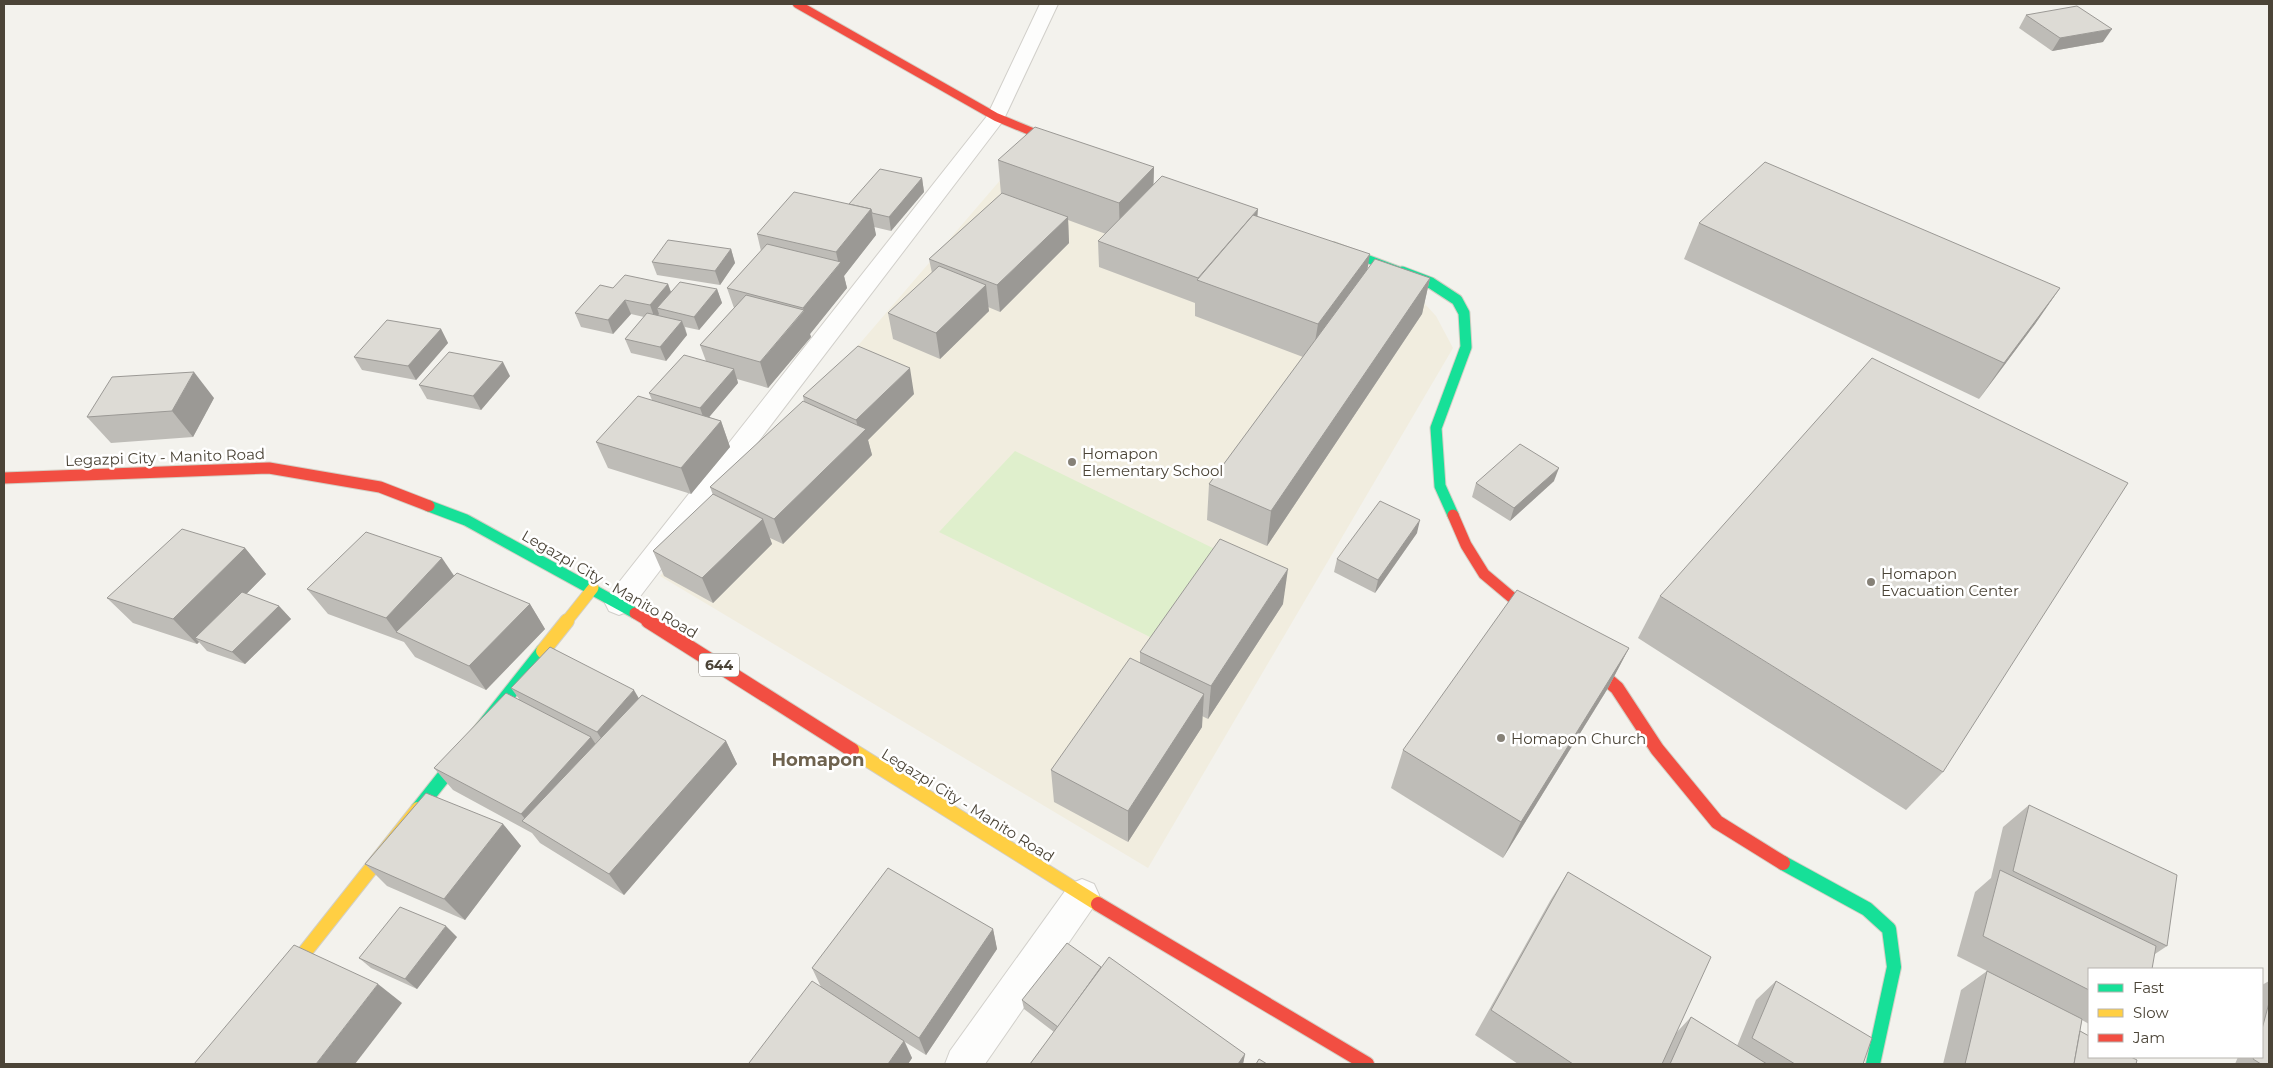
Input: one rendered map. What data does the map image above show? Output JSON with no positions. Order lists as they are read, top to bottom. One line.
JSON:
{"streets":{"street":["Legazpi City - Manito Road","644"]},"districts":["Homapon"],"places":["Homapon Elementary School","Homapon Evacuation Center","Homapon Church"],"legend":["Fast","Slow","Jam"]}
